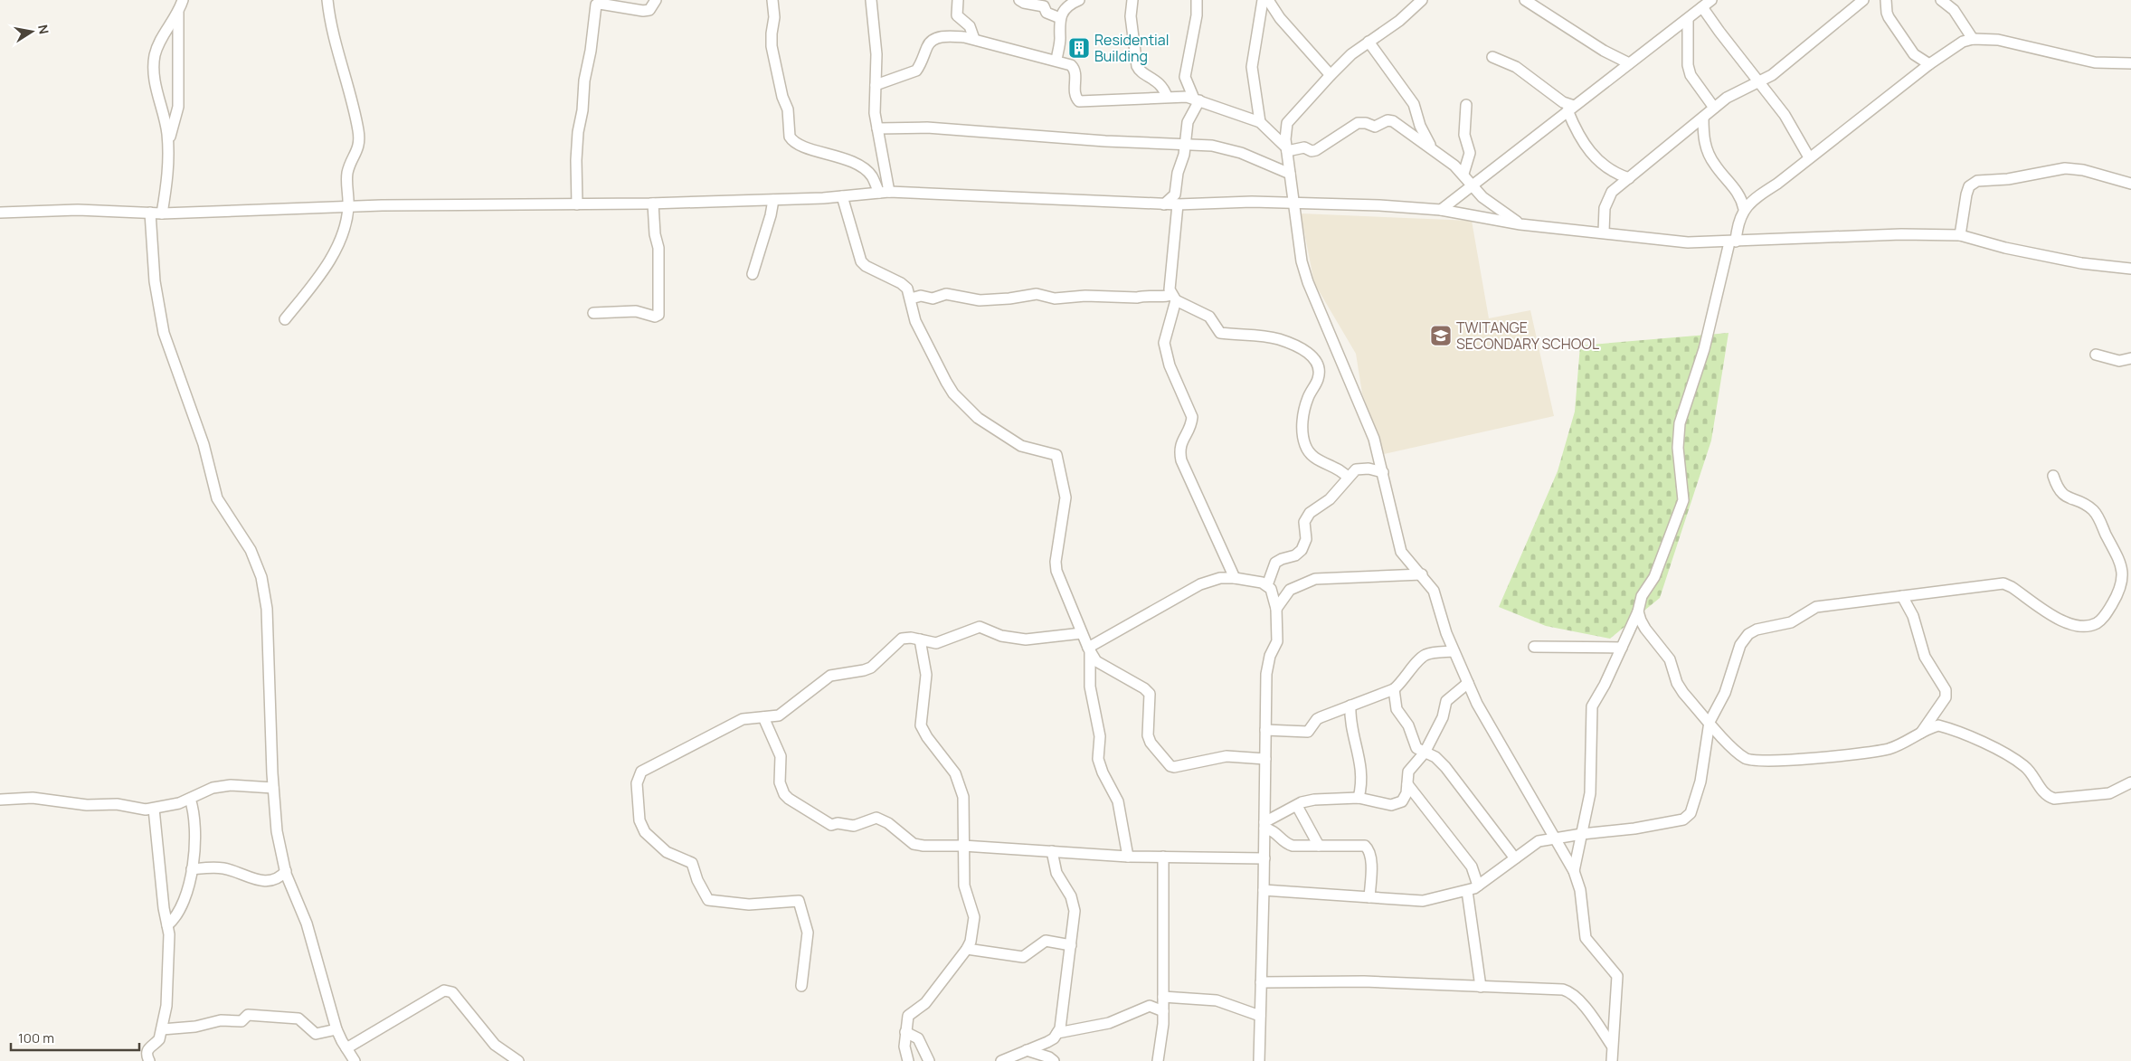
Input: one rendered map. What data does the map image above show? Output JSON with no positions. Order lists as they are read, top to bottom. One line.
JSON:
{"places":{"building":["Residential Building"],"school or university":["TWITANGE SECONDARY SCHOOL"]},"scale_bar":"100 m","north":"right"}
